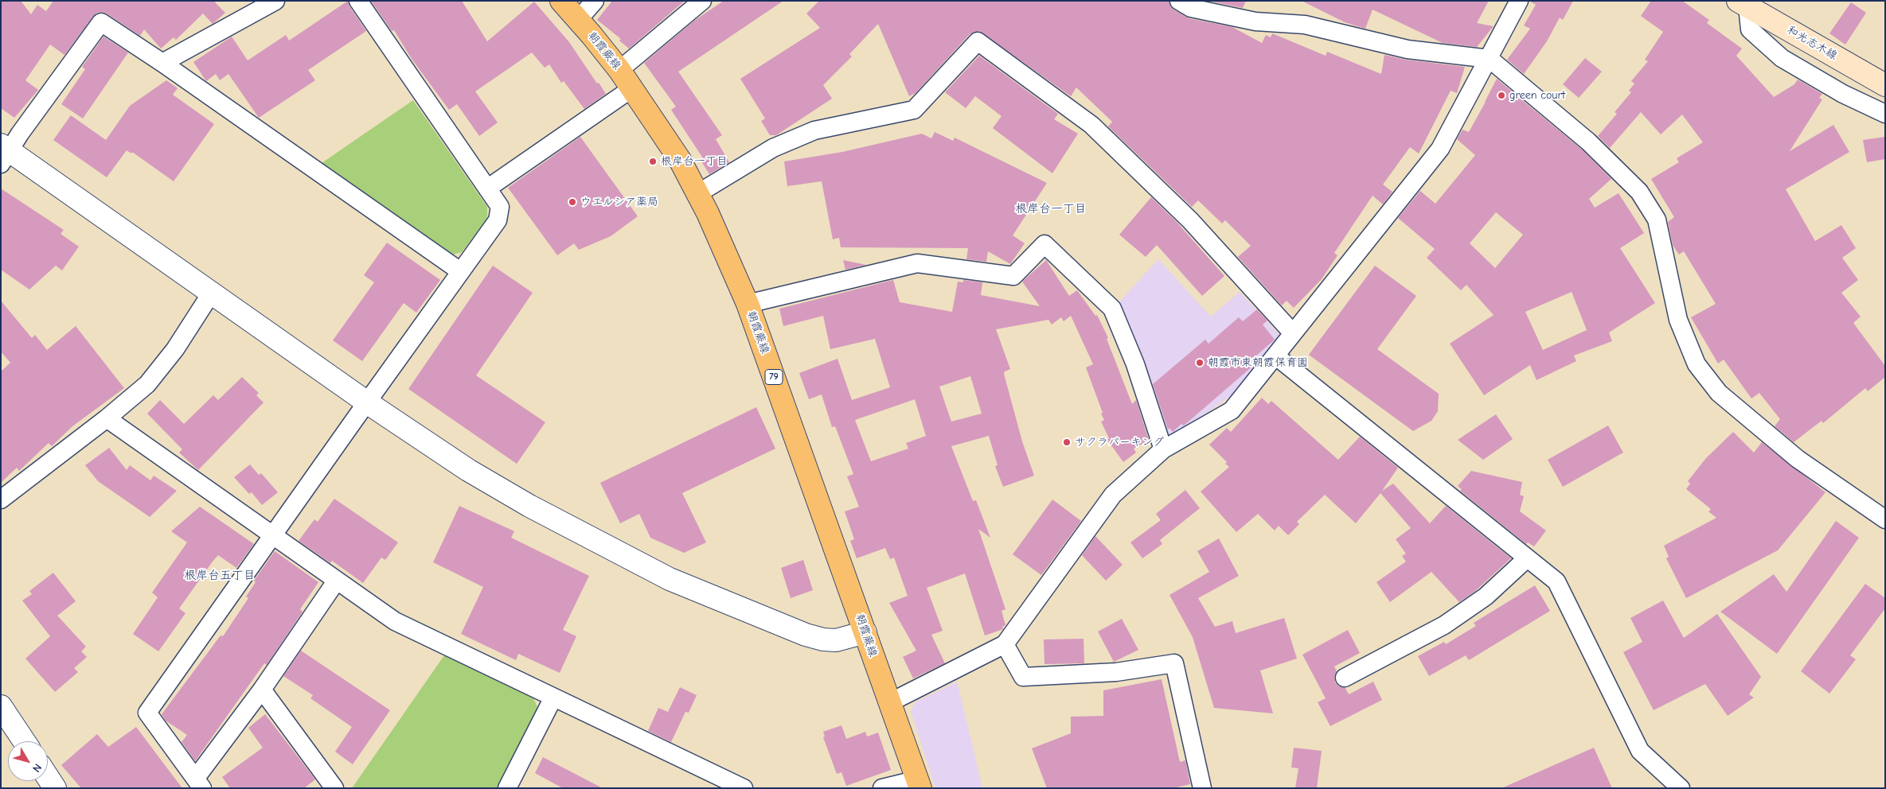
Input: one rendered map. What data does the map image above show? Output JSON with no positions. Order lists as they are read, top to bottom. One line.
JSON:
{"streets":{"main road":["和光志木線","朝霞蕨線","79"]},"districts":["根岸台一丁目","根岸台五丁目"],"places":["green court","根岸台一丁目","ウエルシア薬局","朝霞市東朝霞保育園","サクラパーキング"],"north":"bottom right"}
